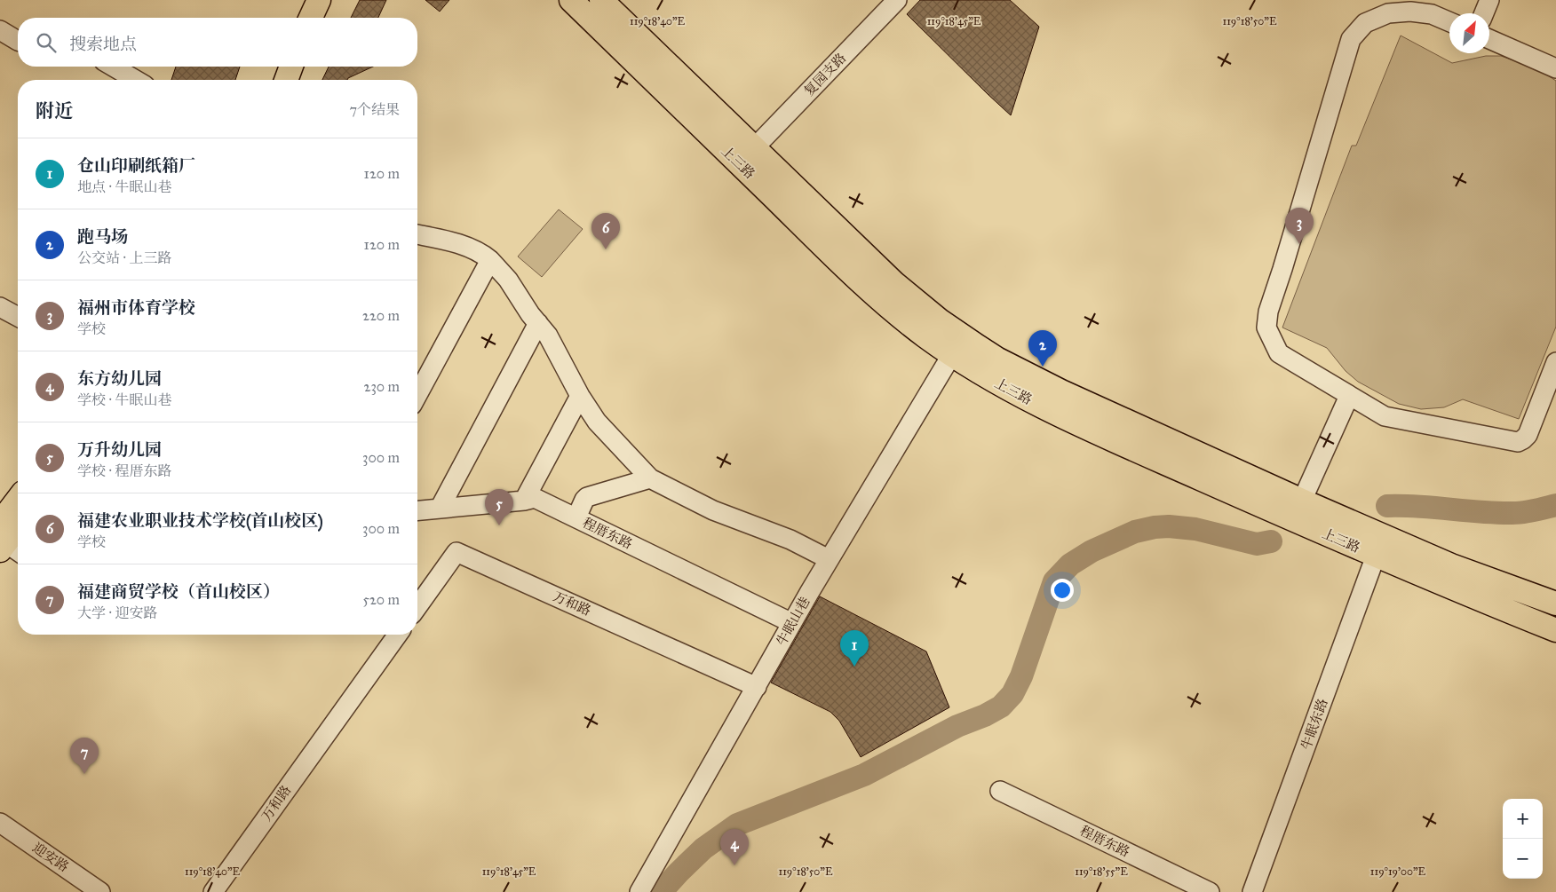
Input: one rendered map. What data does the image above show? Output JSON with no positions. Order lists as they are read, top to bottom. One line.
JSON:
{"streets":{"main road":["上三路"],"street":["复园支路","程厝东路","万和路","牛眠山巷","牛眠东路","迎安路"]},"crossings":[["复园支路","上三路"],["上三路","牛眠山巷"],["上三路","牛眠东路"],["程厝东路","牛眠山巷"],["万和路","牛眠山巷"]],"north":"top right","page":{"search":"搜索地点","heading":["附近","7个结果"],"list":[{"mark":"1","name":"仓山印刷纸箱厂","note":"地点 · 牛眠山巷","value":"120 m"},{"mark":"2","name":"跑马场","note":"公交站 · 上三路","value":"120 m"},{"mark":"3","name":"福州市体育学校","note":"学校","value":"220 m"},{"mark":"4","name":"东方幼儿园","note":"学校 · 牛眠山巷","value":"230 m"},{"mark":"5","name":"万升幼儿园","note":"学校 · 程厝东路","value":"300 m"},{"mark":"6","name":"福建农业职业技术学校(首山校区)","note":"学校","value":"300 m"},{"mark":"7","name":"福建商贸学校（首山校区）","note":"大学 · 迎安路","value":"520 m"}],"pins":["3","6","2","5","1","7","4"],"map_buttons":["+","−"]},"coordinates":["119°18'40\"E","119°18'45\"E","119°18'50\"E","119°18'55\"E","119°19'00\"E"]}
